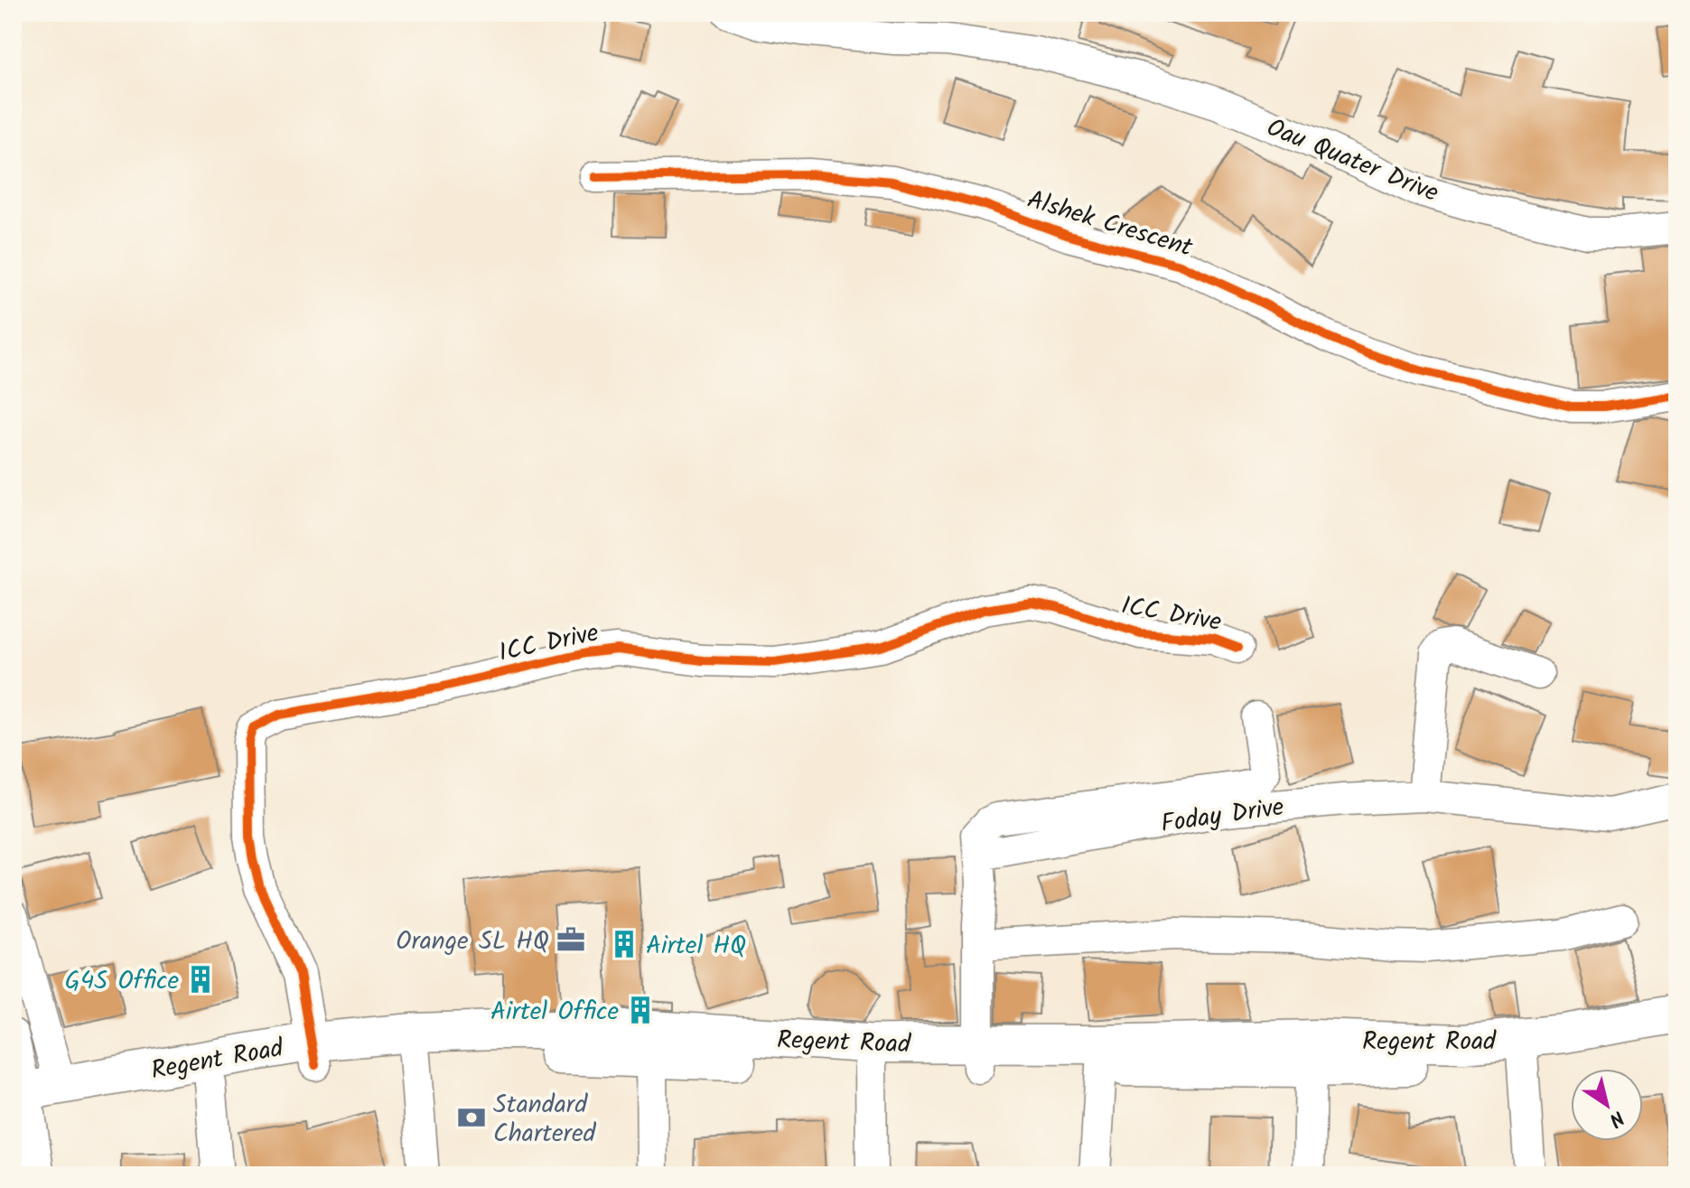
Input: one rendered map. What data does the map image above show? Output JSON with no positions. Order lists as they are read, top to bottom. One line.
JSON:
{"streets":{"main road":["Regent Road"],"street":["Oau Quater Drive","Alshek Crescent","ICC Drive","Foday Drive"]},"crossings":[["ICC Drive","Regent Road"]],"places":{"office":["Orange SL HQ"],"building":["Airtel HQ","G4S Office","Airtel Office"],"bank":["Standard Chartered"]},"north":"bottom right"}
